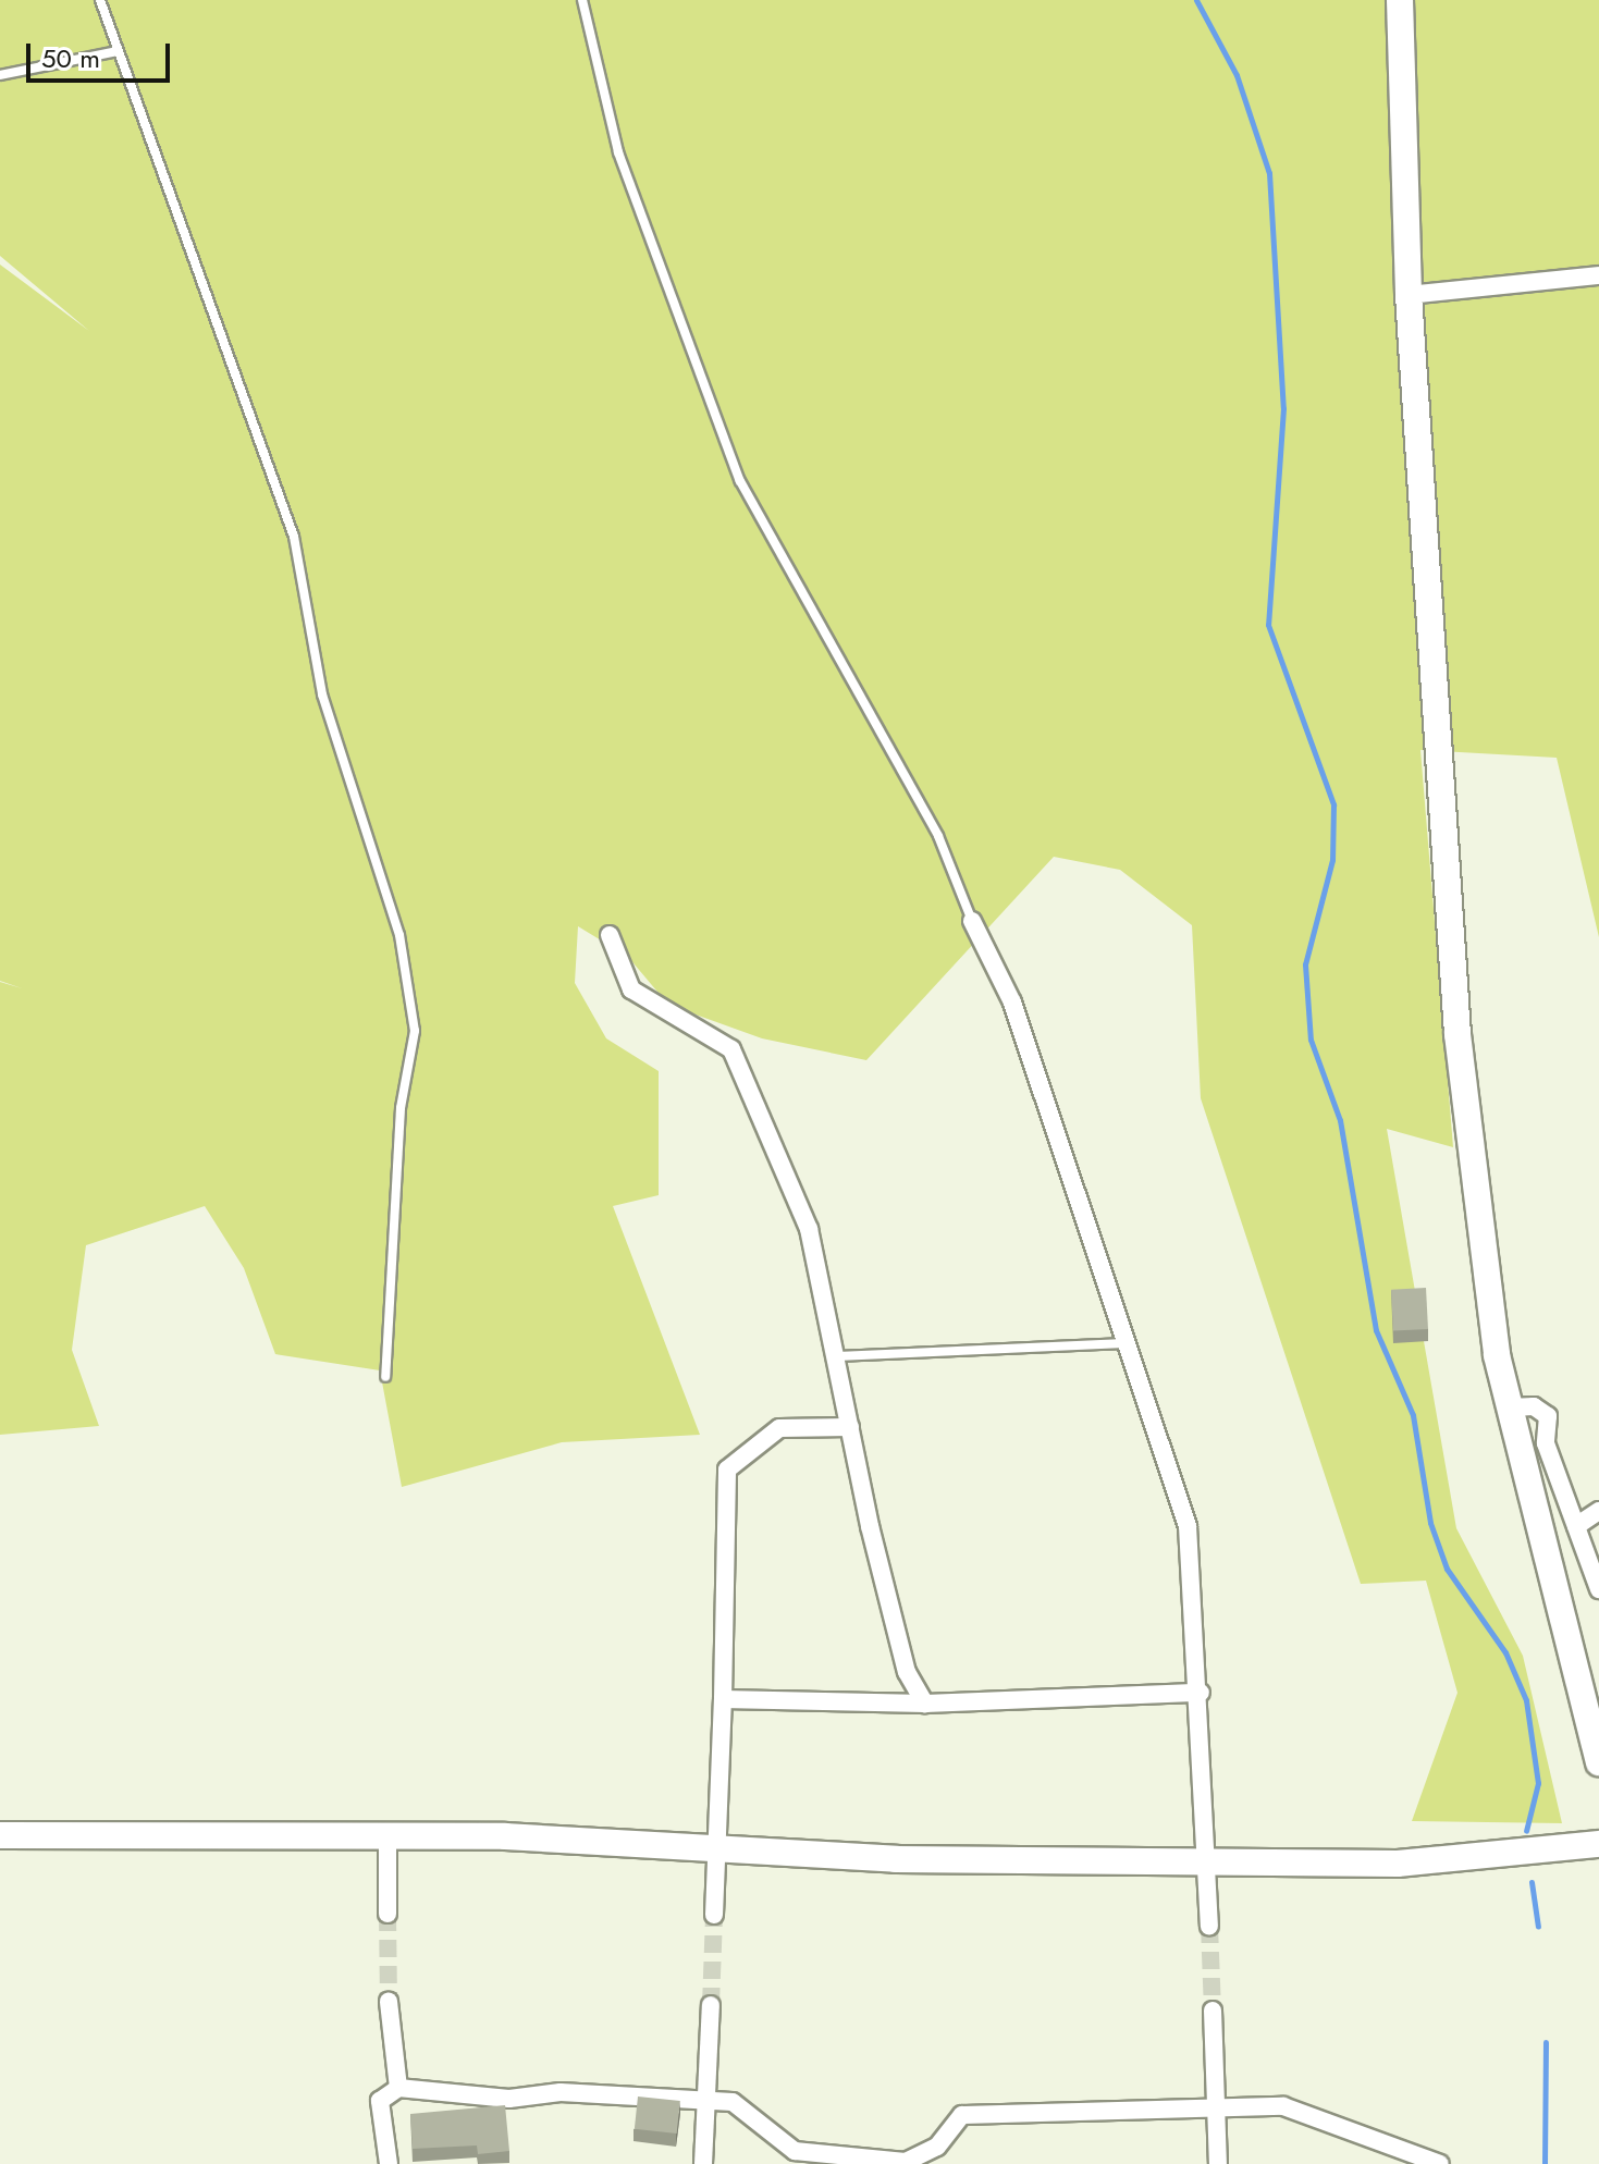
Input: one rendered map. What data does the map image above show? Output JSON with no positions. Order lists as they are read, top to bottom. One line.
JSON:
{"scale_bar":"50 m"}
